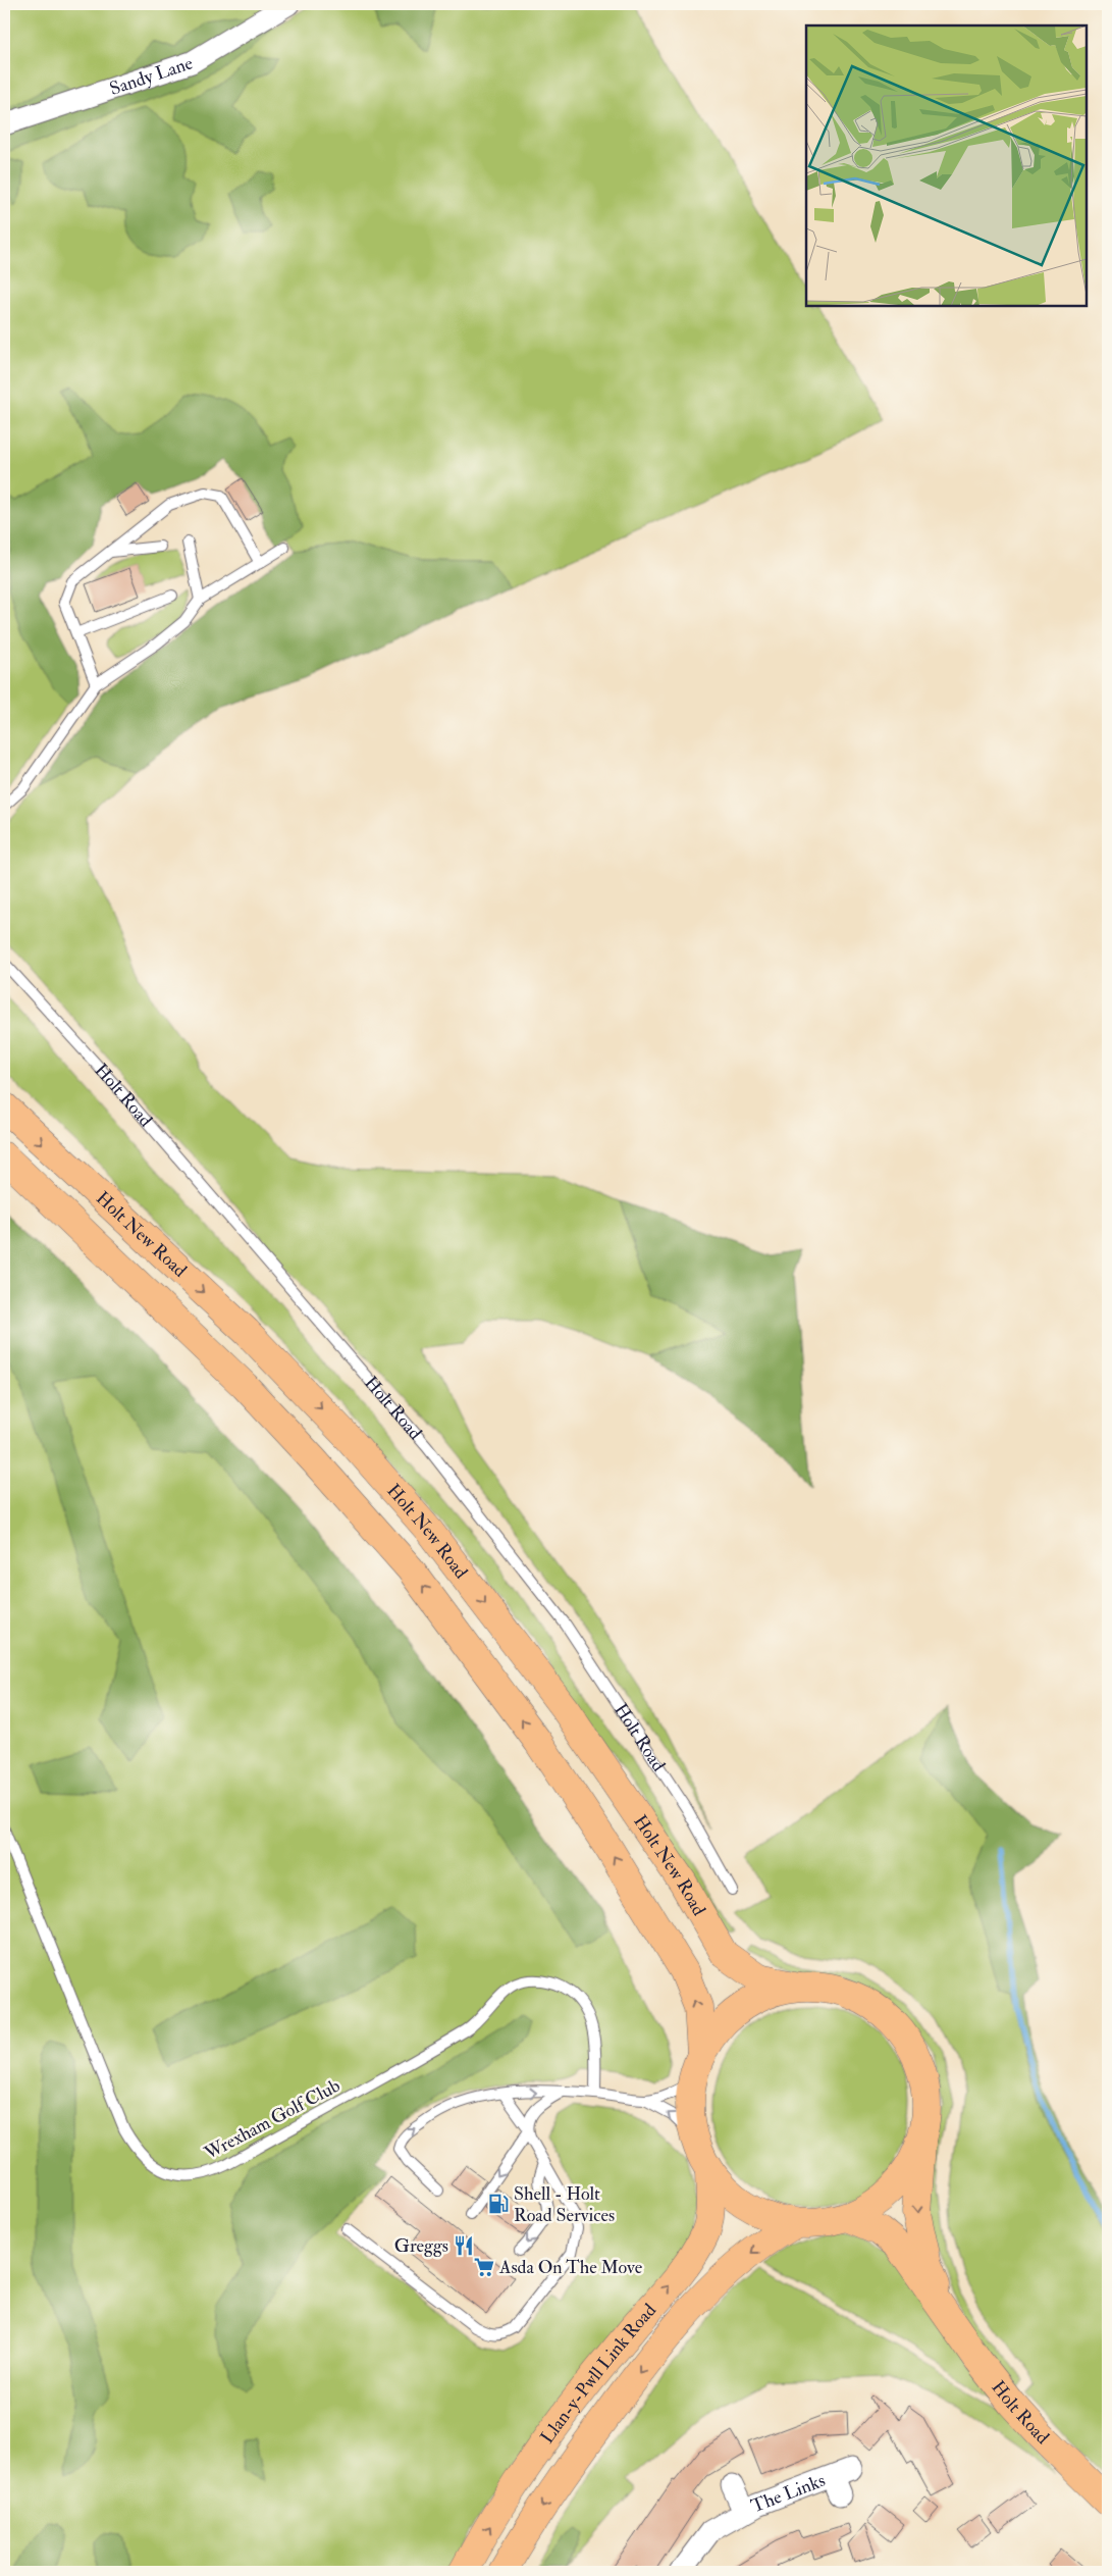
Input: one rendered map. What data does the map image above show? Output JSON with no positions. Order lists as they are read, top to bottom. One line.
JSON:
{"streets":{"main road":["Holt Road","Holt New Road","Llan-y-Pwll Link Road"],"street":["Sandy Lane","The Links"],"lane":["Wrexham Golf Club"]},"places":{"fuel station":["Shell - Holt Road Services"],"restaurant":["Greggs"],"supermarket":["Asda On The Move"]}}
